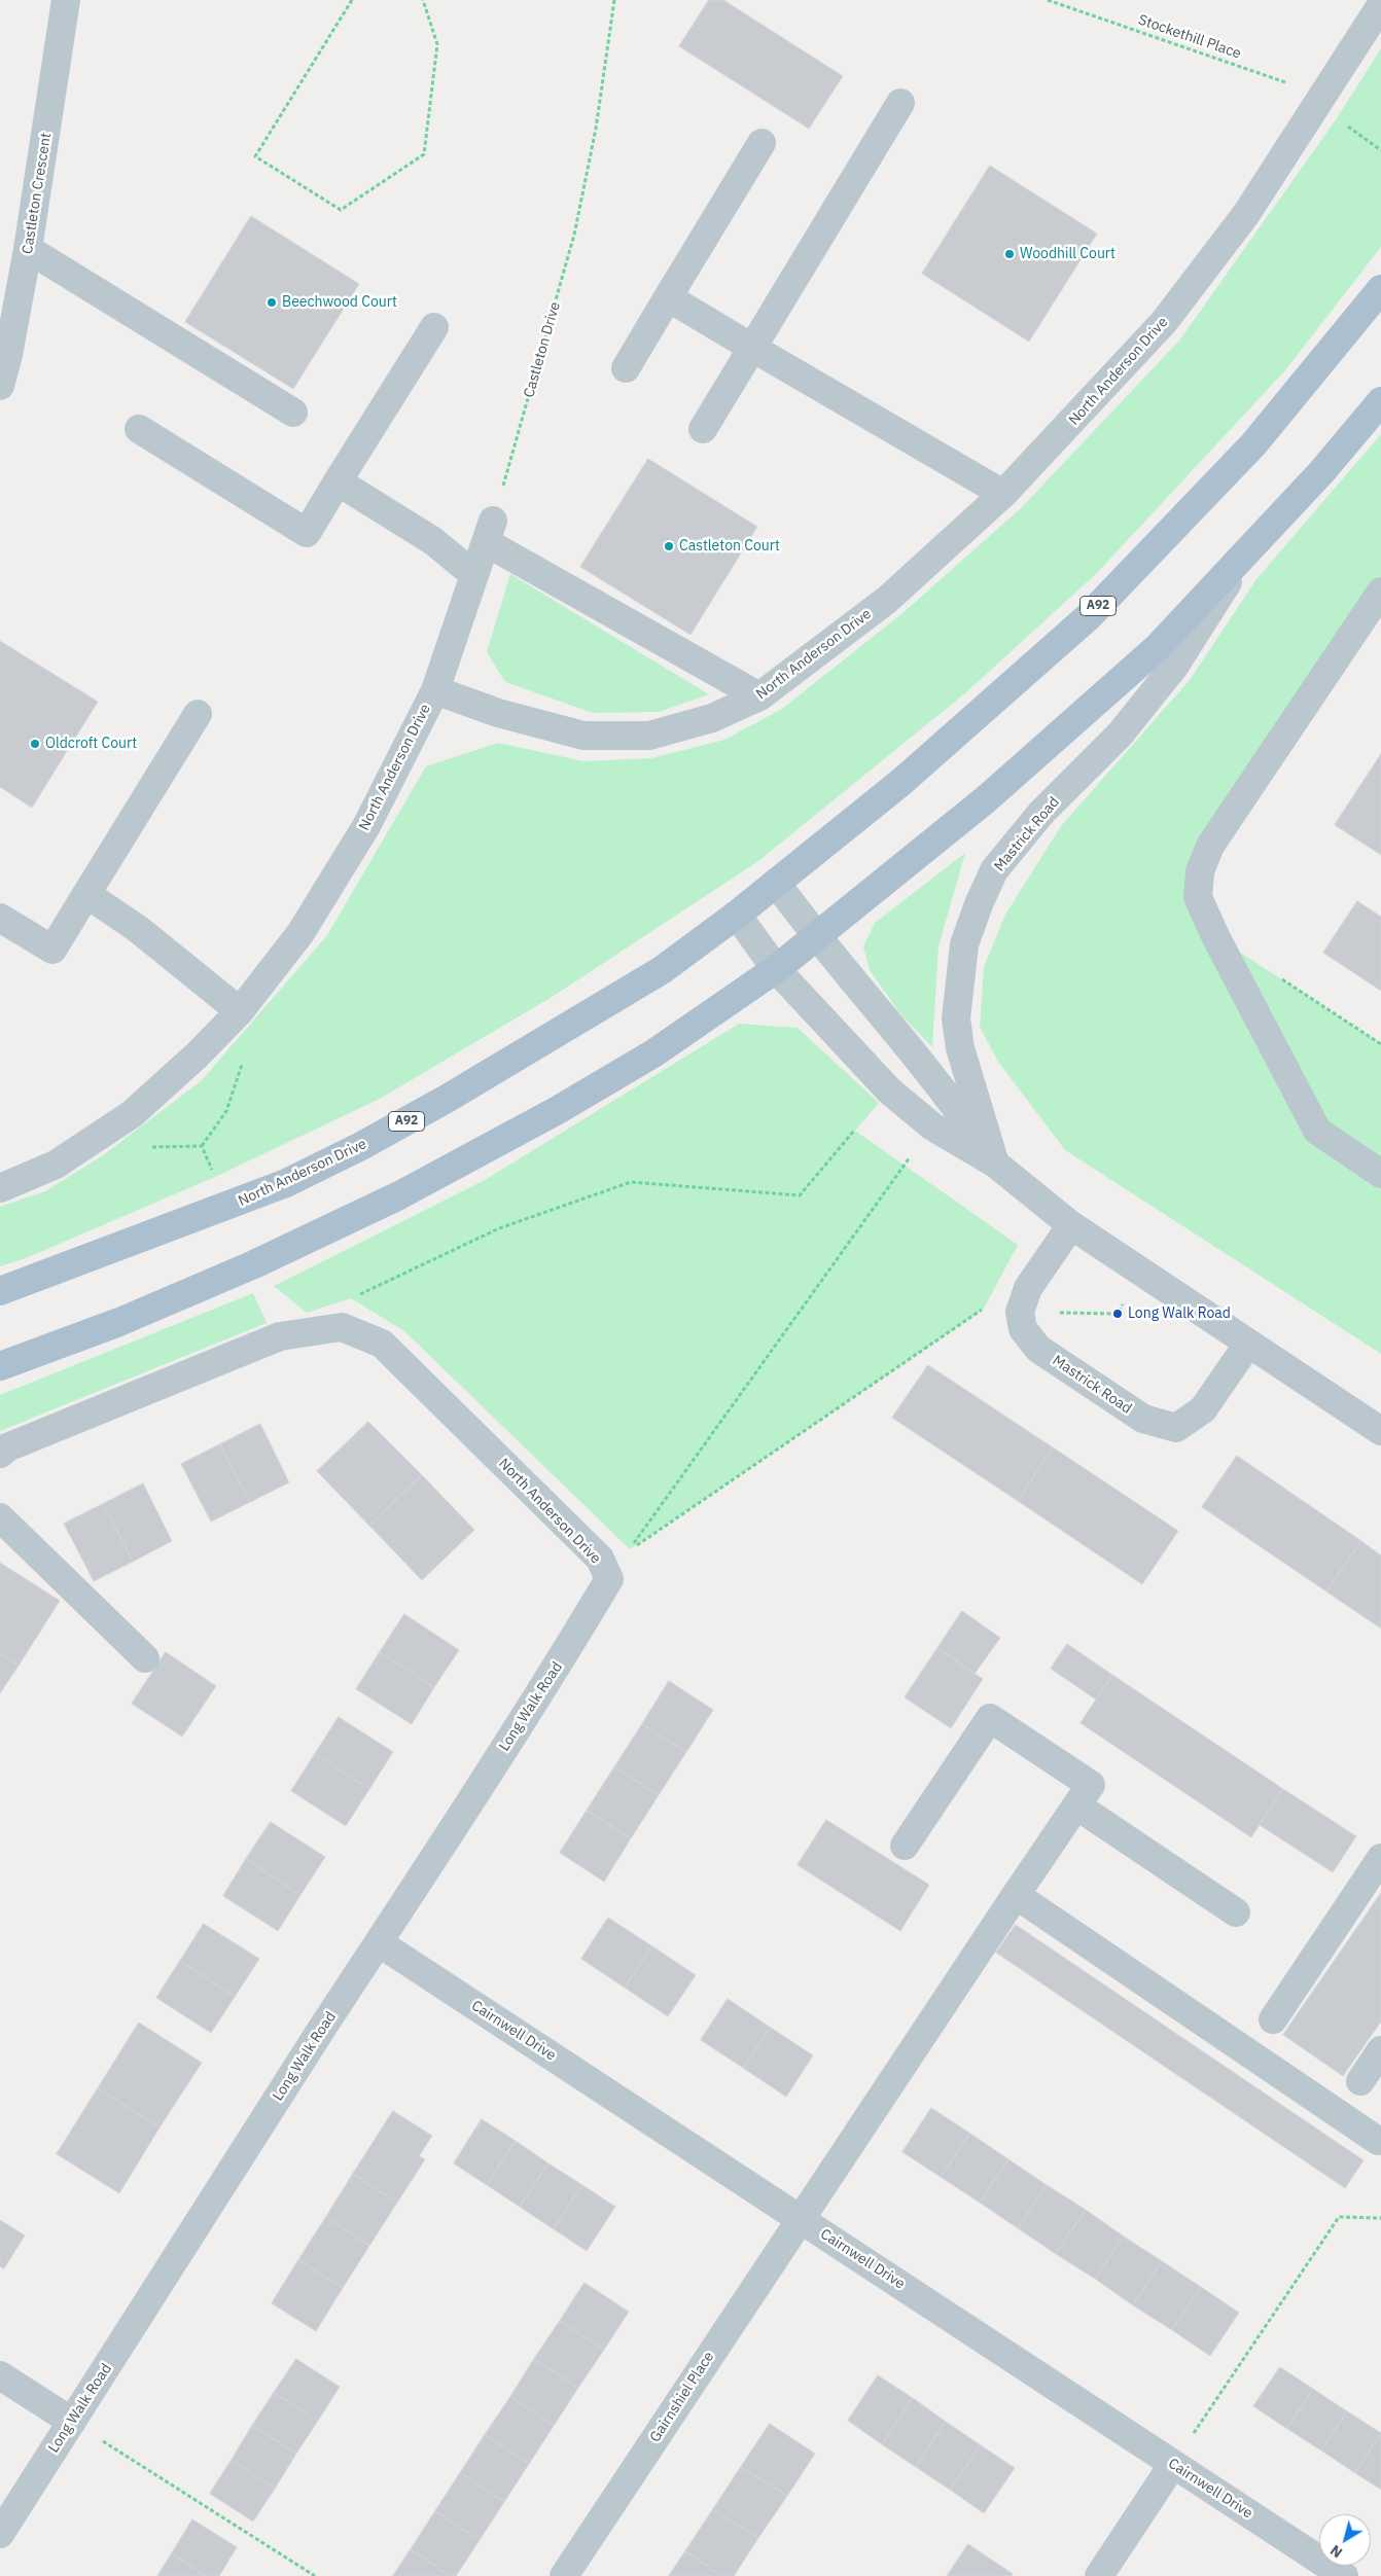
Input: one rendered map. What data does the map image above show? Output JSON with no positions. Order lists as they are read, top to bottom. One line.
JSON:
{"streets":{"main road":["North Anderson Drive","A92"],"street":["Castleton Crescent","Mastrick Road","Long Walk Road","Cairnwell Drive","Gairnshiel Place"],"path":["Stockethill Place","Castleton Drive"]},"crossings":[["Stockethill Place","North Anderson Drive"],["North Anderson Drive","Long Walk Road"],["Long Walk Road","Cairnwell Drive"],["Cairnwell Drive","Gairnshiel Place"]],"places":["Woodhill Court","Beechwood Court","Castleton Court","Oldcroft Court","Long Walk Road"],"north":"bottom left"}
